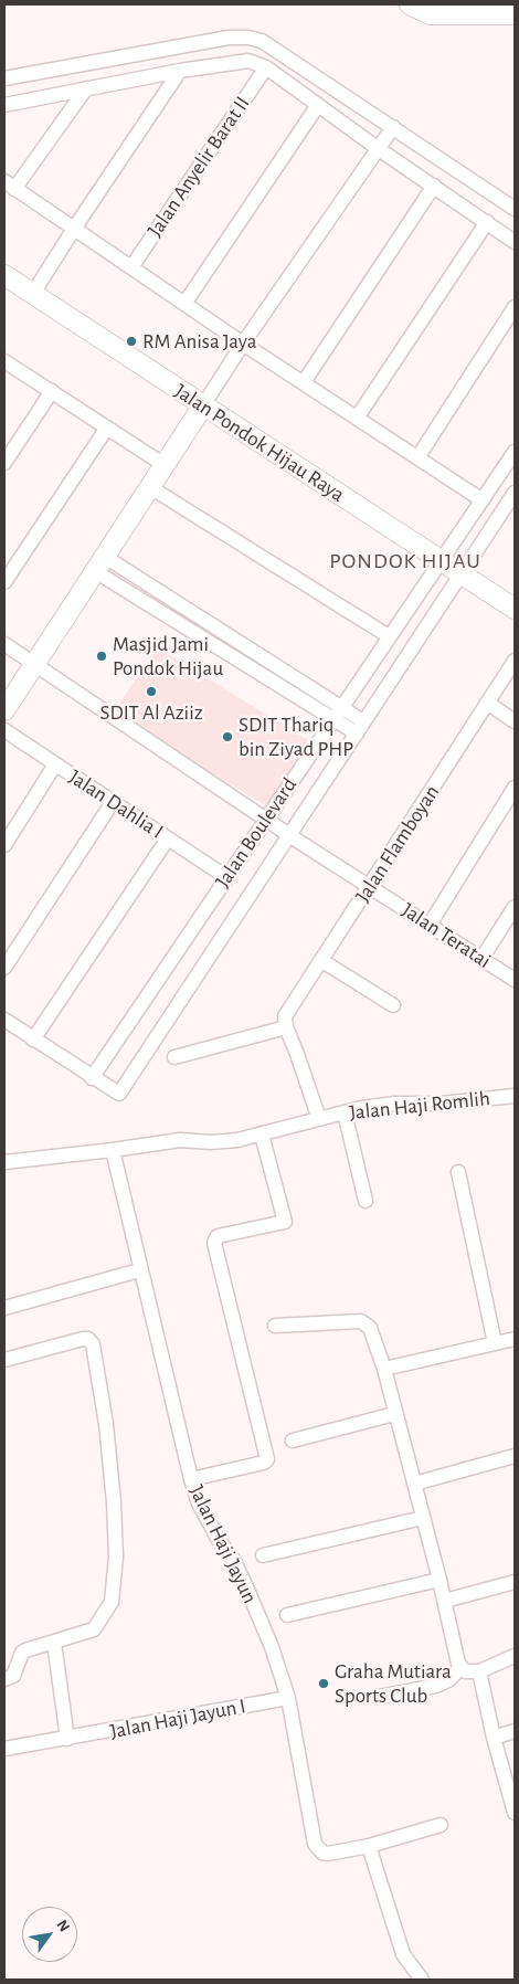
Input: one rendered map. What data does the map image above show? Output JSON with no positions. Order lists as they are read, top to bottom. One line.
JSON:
{"streets":{"street":["Jalan Anyelir Barat II","Jalan Pondok Hijau Raya","Jalan Dahlia I","Jalan Boulevard","Jalan Flamboyan","Jalan Teratai","Jalan Haji Romlih","Jalan Haji Jayun","Jalan Haji Jayun I"]},"crossings":[["Jalan Pondok Hijau Raya","Jalan Boulevard"],["Jalan Dahlia I","Jalan Boulevard"],["Jalan Boulevard","Jalan Teratai"],["Jalan Flamboyan","Jalan Teratai"],["Jalan Haji Romlih","Jalan Haji Jayun"],["Jalan Haji Jayun","Jalan Haji Jayun I"]],"districts":["PONDOK HIJAU"],"places":["RM Anisa Jaya","Masjid Jami Pondok Hijau","SDIT Al Aziiz","SDIT Thariq bin Ziyad PHP","Graha Mutiara Sports Club"],"north":"top right"}
